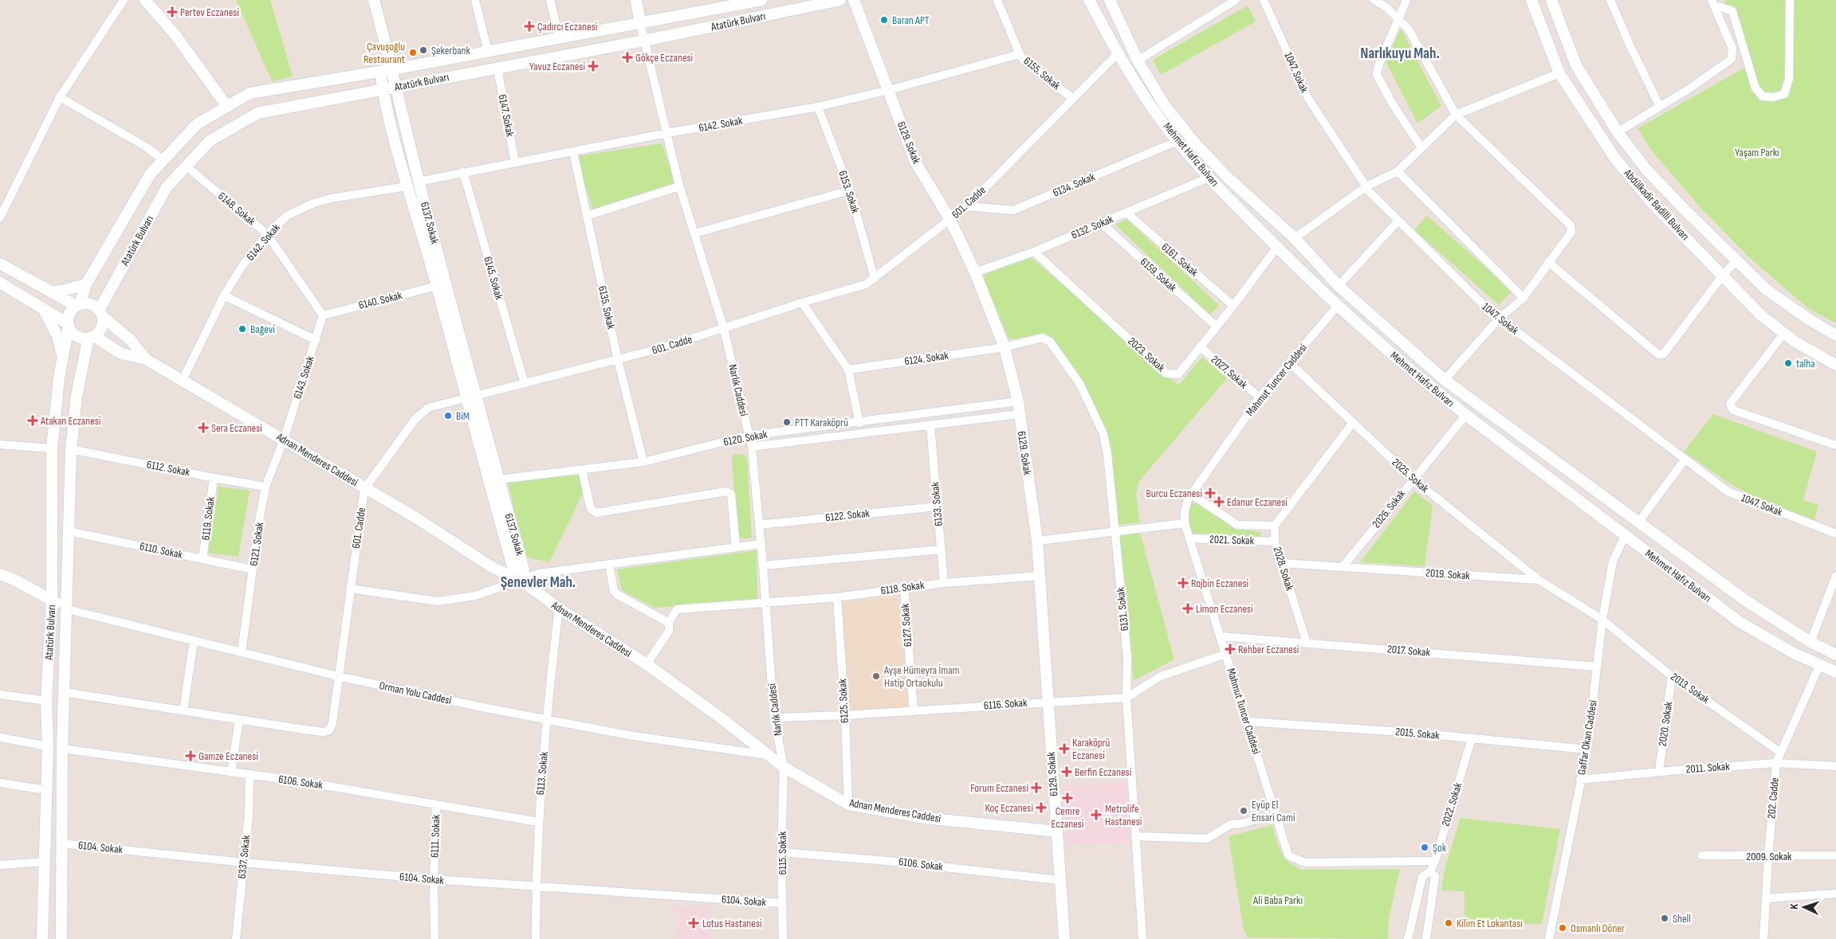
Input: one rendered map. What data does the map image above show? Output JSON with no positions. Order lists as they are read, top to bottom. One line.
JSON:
{"streets":{"main road":["Atatürk Bulvarı","6129. Sokak","Mehmet Hafız Bulvarı","Abdülkadir Badilli Bulvarı","6137. Sokak","Adnan Menderes Caddesi"],"street":["1047. Sokak","6155. Sokak","6147. Sokak","6142. Sokak","6134. Sokak","6153. Sokak","601. Cadde","6148. Sokak","6132. Sokak","6161. Sokak","6159. Sokak","6145. Sokak","6140. Sokak","6135. Sokak","2023. Sokak","6124. Sokak","2027. Sokak","6143. Sokak","Mahmut Tuncer Caddesi","Narlık Caddesi","6120. Sokak","6112. Sokak","2025. Sokak","6133. Sokak","2026. Sokak","6122. Sokak","6119. Sokak","2021. Sokak","6121. Sokak","6110. Sokak","2028. Sokak","2019. Sokak","6118. Sokak","6131. Sokak","6127. Sokak","2017. Sokak","2013. Sokak","Orman Yolu Caddesi","6125. Sokak","6116. Sokak","2020. Sokak","2015. Sokak","Gaffar Okan Caddesi","2011. Sokak","6113. Sokak","6106. Sokak","202. Cadde","2022. Sokak","6111. Sokak","6104. Sokak","6115. Sokak","2009. Sokak","6337. Sokak"]},"crossings":[["Atatürk Bulvarı","6147. Sokak"],["Atatürk Bulvarı","6148. Sokak"],["Atatürk Bulvarı","6137. Sokak"],["Atatürk Bulvarı","Narlık Caddesi"],["Atatürk Bulvarı","6112. Sokak"],["Atatürk Bulvarı","6110. Sokak"],["Atatürk Bulvarı","Orman Yolu Caddesi"],["Atatürk Bulvarı","6106. Sokak"],["Atatürk Bulvarı","6104. Sokak"],["6155. Sokak","6142. Sokak"],["6155. Sokak","601. Cadde"],["6147. Sokak","6142. Sokak"],["6142. Sokak","6129. Sokak"],["6142. Sokak","6153. Sokak"],["6142. Sokak","6148. Sokak"],["6142. Sokak","6137. Sokak"],["6142. Sokak","6145. Sokak"],["6142. Sokak","6135. Sokak"],["6142. Sokak","Narlık Caddesi"],["6142. Sokak","Adnan Menderes Caddesi"],["6129. Sokak","601. Cadde"],["6129. Sokak","6132. Sokak"],["6129. Sokak","6124. Sokak"],["6129. Sokak","6120. Sokak"],["6129. Sokak","Adnan Menderes Caddesi"],["6129. Sokak","6118. Sokak"],["6129. Sokak","6131. Sokak"],["6129. Sokak","6116. Sokak"],["6129. Sokak","6106. Sokak"],["Mehmet Hafız Bulvarı","6134. Sokak"],["Mehmet Hafız Bulvarı","601. Cadde"],["Mehmet Hafız Bulvarı","6132. Sokak"],["Mehmet Hafız Bulvarı","2023. Sokak"],["Mehmet Hafız Bulvarı","Mahmut Tuncer Caddesi"],["Mehmet Hafız Bulvarı","2026. Sokak"],["Mehmet Hafız Bulvarı","Gaffar Okan Caddesi"],["Mehmet Hafız Bulvarı","202. Cadde"],["6134. Sokak","601. Cadde"],["6153. Sokak","601. Cadde"],["601. Cadde","6137. Sokak"],["601. Cadde","6145. Sokak"],["601. Cadde","6135. Sokak"],["601. Cadde","Narlık Caddesi"],["601. Cadde","Adnan Menderes Caddesi"],["601. Cadde","Orman Yolu Caddesi"],["6148. Sokak","6140. Sokak"],["6148. Sokak","6143. Sokak"],["6137. Sokak","6140. Sokak"],["6137. Sokak","6120. Sokak"],["6137. Sokak","Adnan Menderes Caddesi"],["6132. Sokak","6161. Sokak"],["6132. Sokak","6159. Sokak"],["6132. Sokak","2023. Sokak"],["6161. Sokak","2023. Sokak"],["6159. Sokak","2023. Sokak"],["6140. Sokak","6143. Sokak"],["6135. Sokak","6120. Sokak"],["2023. Sokak","2027. Sokak"],["6124. Sokak","6131. Sokak"],["2027. Sokak","Mahmut Tuncer Caddesi"],["6143. Sokak","Adnan Menderes Caddesi"],["6143. Sokak","6121. Sokak"],["Mahmut Tuncer Caddesi","2025. Sokak"],["Mahmut Tuncer Caddesi","2021. Sokak"],["Mahmut Tuncer Caddesi","2017. Sokak"],["Mahmut Tuncer Caddesi","6116. Sokak"],["Mahmut Tuncer Caddesi","2015. Sokak"],["Mahmut Tuncer Caddesi","2022. Sokak"],["Narlık Caddesi","6120. Sokak"],["Narlık Caddesi","Adnan Menderes Caddesi"],["Narlık Caddesi","6122. Sokak"],["Narlık Caddesi","6118. Sokak"],["Narlık Caddesi","6116. Sokak"],["Narlık Caddesi","6115. Sokak"],["Adnan Menderes Caddesi","6121. Sokak"],["Adnan Menderes Caddesi","Orman Yolu Caddesi"],["Adnan Menderes Caddesi","6125. Sokak"],["Adnan Menderes Caddesi","6113. Sokak"],["Adnan Menderes Caddesi","6115. Sokak"],["6112. Sokak","6119. Sokak"],["6112. Sokak","6121. Sokak"],["2025. Sokak","2026. Sokak"],["2025. Sokak","2019. Sokak"],["6133. Sokak","6122. Sokak"],["6133. Sokak","6118. Sokak"],["2026. Sokak","2019. Sokak"],["6119. Sokak","6110. Sokak"],["2021. Sokak","2028. Sokak"],["6121. Sokak","6110. Sokak"],["6121. Sokak","Orman Yolu Caddesi"],["2028. Sokak","2019. Sokak"],["2028. Sokak","2017. Sokak"],["2019. Sokak","2013. Sokak"],["2019. Sokak","Gaffar Okan Caddesi"],["6118. Sokak","6127. Sokak"],["6118. Sokak","6125. Sokak"],["6131. Sokak","6116. Sokak"],["6127. Sokak","6116. Sokak"],["2017. Sokak","Gaffar Okan Caddesi"],["2013. Sokak","2020. Sokak"],["2013. Sokak","Gaffar Okan Caddesi"],["2013. Sokak","202. Cadde"],["Orman Yolu Caddesi","6113. Sokak"],["6125. Sokak","6116. Sokak"],["2020. Sokak","2011. Sokak"],["2015. Sokak","Gaffar Okan Caddesi"],["2015. Sokak","2022. Sokak"],["Gaffar Okan Caddesi","2011. Sokak"],["2011. Sokak","202. Cadde"],["6113. Sokak","6106. Sokak"],["6113. Sokak","6104. Sokak"],["6106. Sokak","6111. Sokak"],["6106. Sokak","6115. Sokak"],["6106. Sokak","6337. Sokak"],["202. Cadde","2009. Sokak"],["6111. Sokak","6104. Sokak"],["6104. Sokak","6115. Sokak"],["6104. Sokak","6337. Sokak"]],"districts":["Narlıkuyu Mah.","Şenevler Mah."],"parks":["Yaşam Parkı","Ali Baba Parkı"],"places":{"health":["Pertev Eczanesi","Çadırcı Eczanesi","Gökçe Eczanesi","Yavuz Eczanesi","Atakan Eczanesi","Sera Eczanesi","Burcu Eczanesi","Edanur Eczanesi","Rojbin Eczanesi","Limon Eczanesi","Rehber Eczanesi","Karaköprü Eczanesi","Gamze Eczanesi","Berfin Eczanesi","Forum Eczanesi","Cemre Eczanesi","Koç Eczanesi","Metrolife Hastanesi","Lotus Hastanesi"],"other":["Baran APT","Şekerbank","Çavuşoğlu Restaurant","Bağevi","talha","BiM","PTT Karaköprü","Ayşe Hümeyra İmam Hatip Ortaokulu","Eyüp El Ensari Cami","Şok","Shell","Kilim Et Lokantası","Osmanlı Döner"]},"north":"left"}
